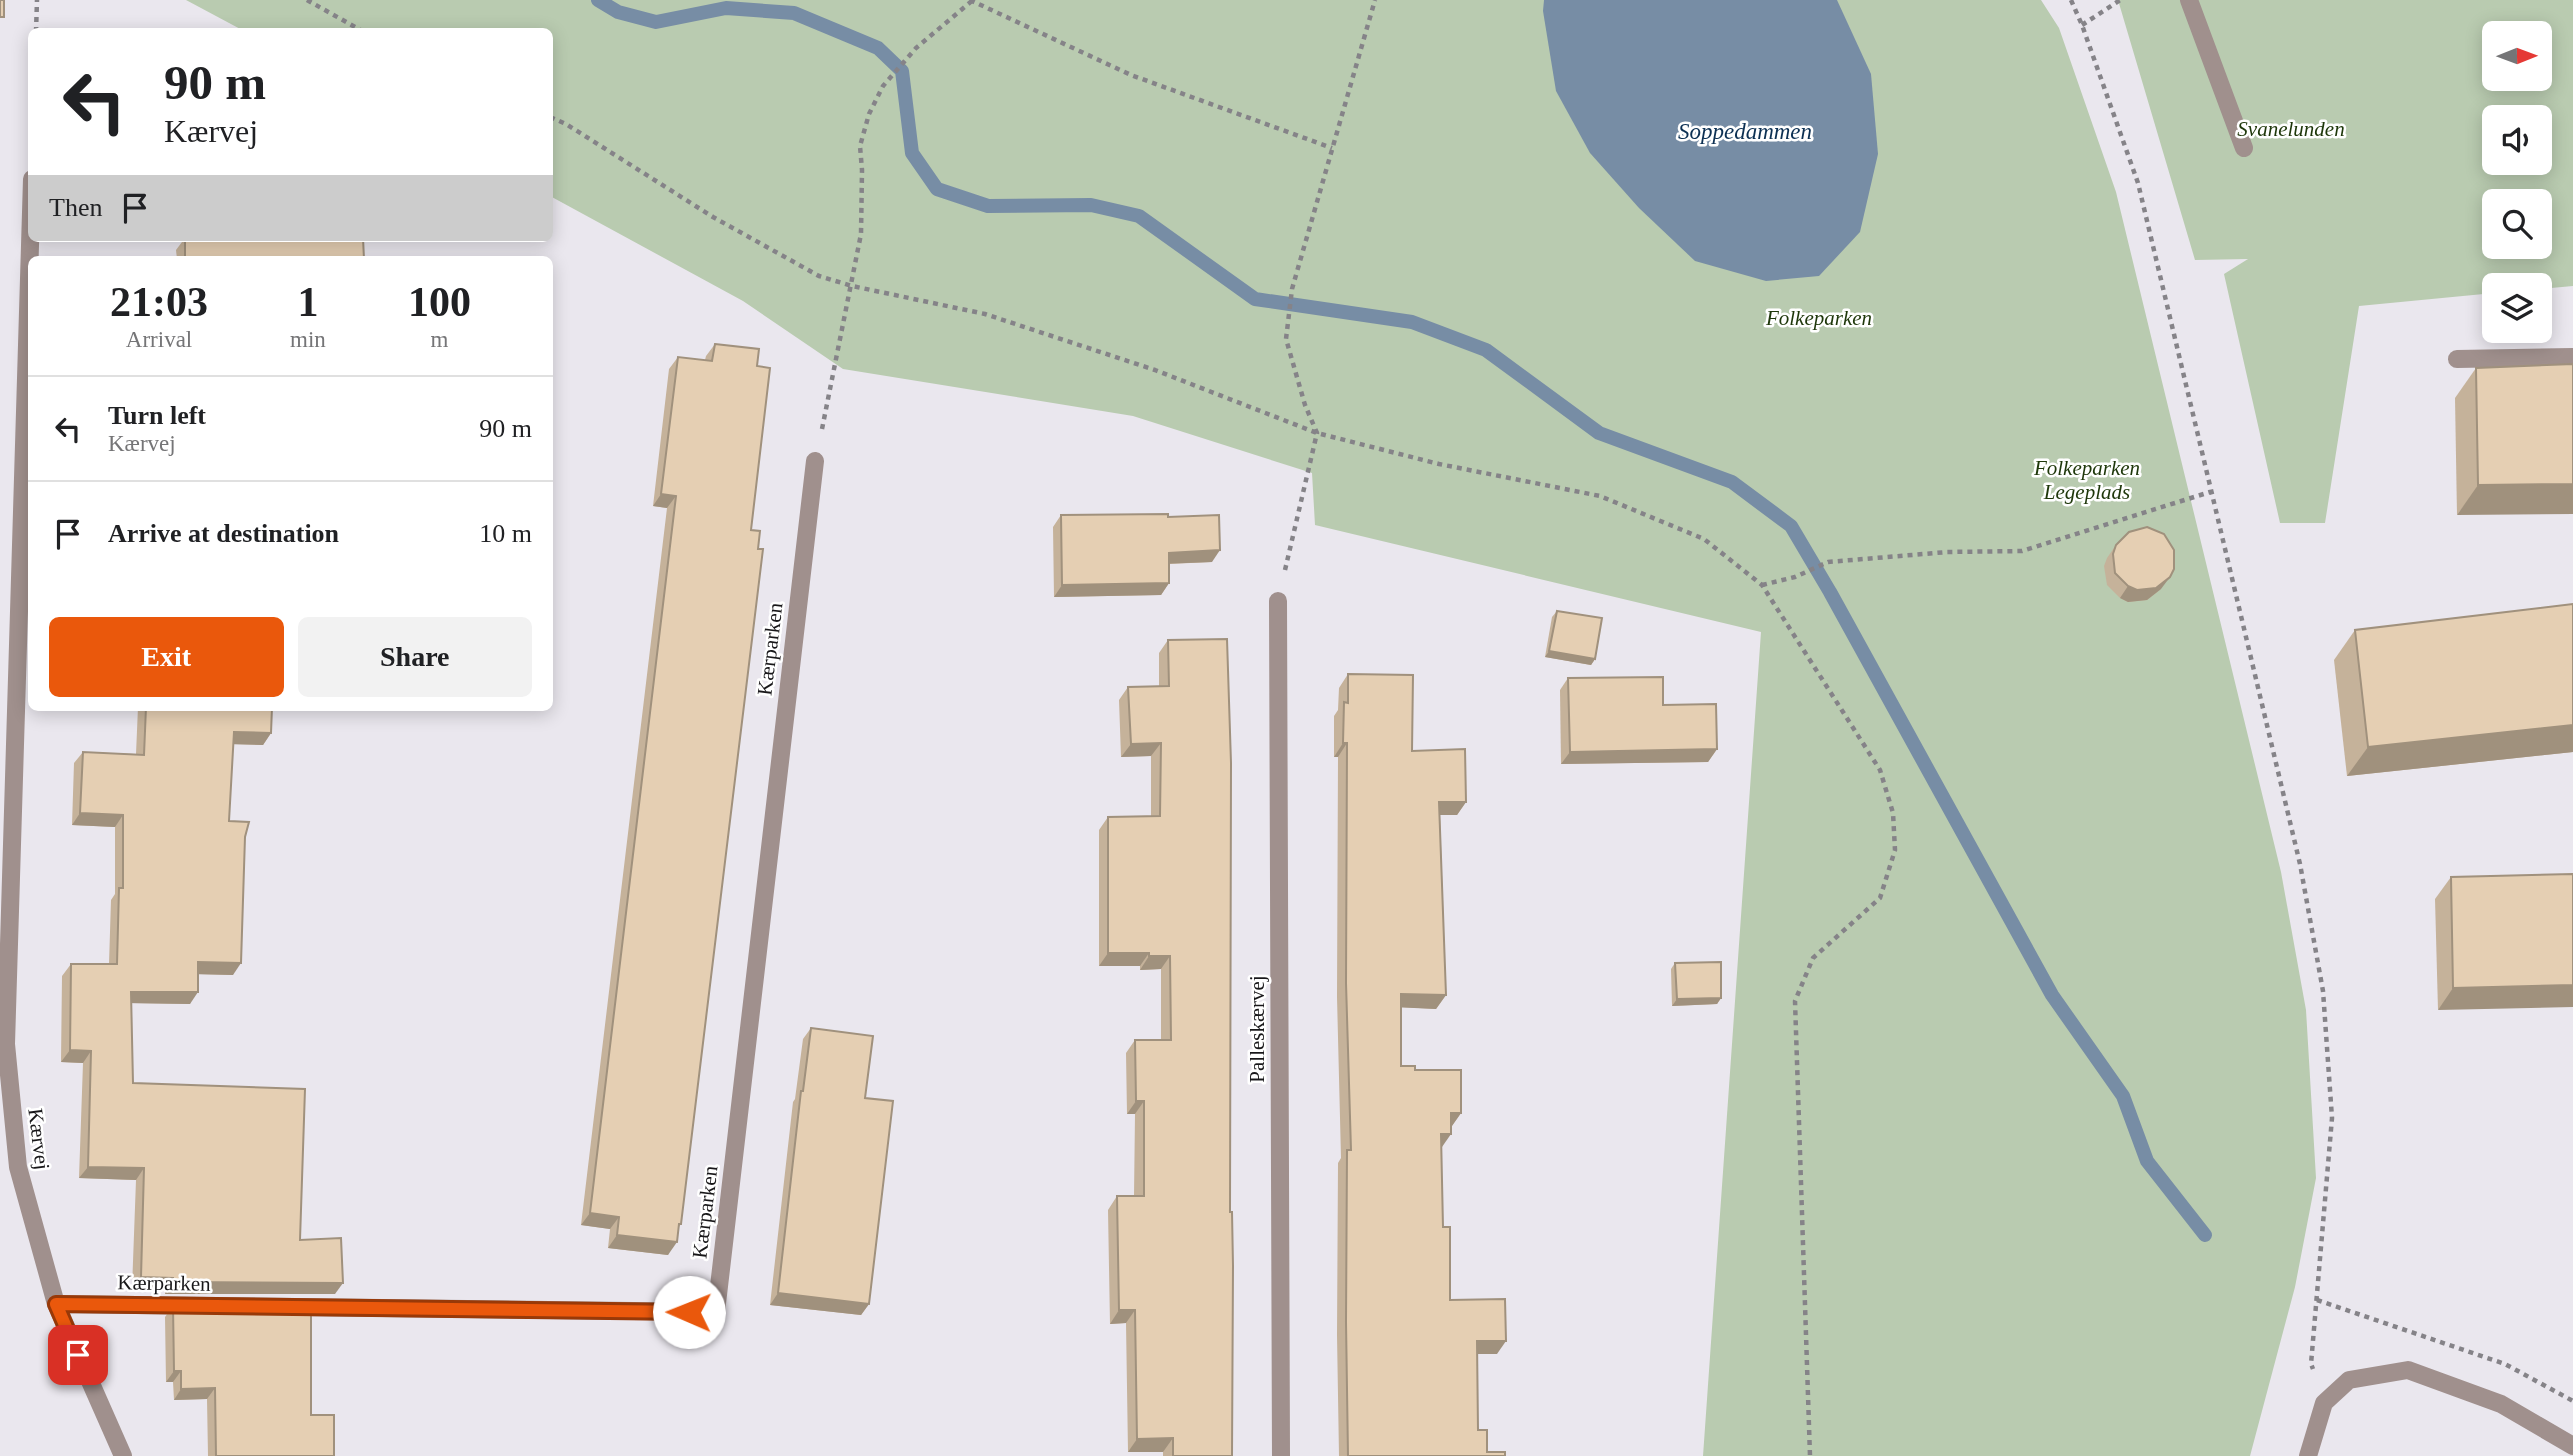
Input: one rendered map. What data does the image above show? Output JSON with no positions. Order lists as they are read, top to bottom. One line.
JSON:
{"streets":{"street":["Kærparken","Palleskærvej","Kærvej"]},"crossings":[["Kærparken","Kærvej"]],"water":["Soppedammen"],"parks":["Svanelunden","Folkeparken","Folkeparken Legeplads"],"north":"right","page":{"turn":["90 m","Kærvej"],"then":"Then","eta":["21:03","Arrival","1","min","100","m"],"list":[{"name":"Turn left","note":"Kærvej","value":"90 m"},{"name":"Arrive at destination","value":"10 m"}],"buttons":["Exit","Share"]}}
